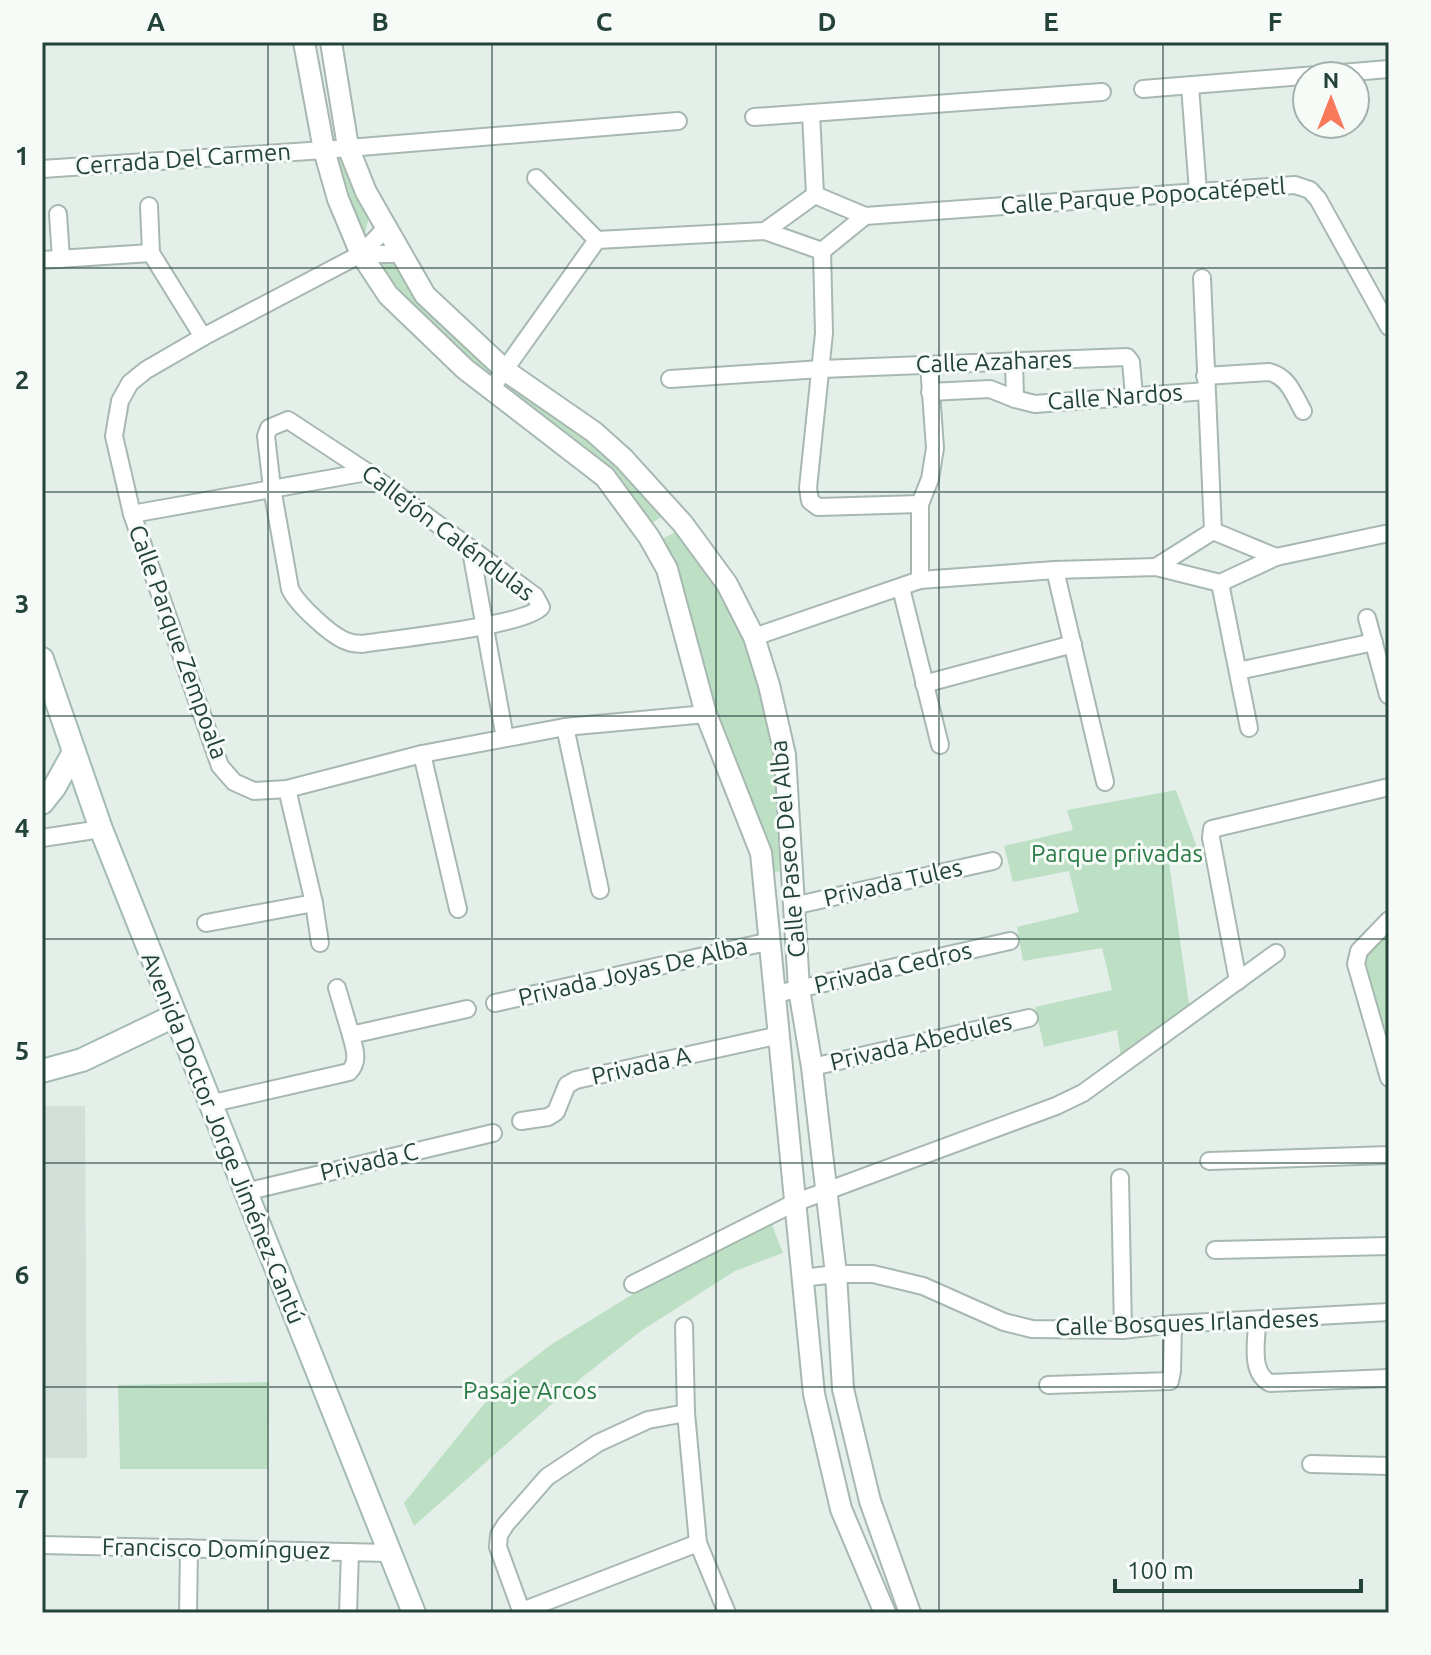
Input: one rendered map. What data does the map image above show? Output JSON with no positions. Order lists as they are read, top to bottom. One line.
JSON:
{"streets":{"main road":["Avenida Doctor Jorge Jiménez Cantú"],"street":["Cerrada Del Carmen","Calle Parque Popocatépetl","Calle Azahares","Calle Nardos","Callejón Caléndulas","Calle Parque Zempoala","Calle Paseo Del Alba","Privada Tules","Privada Cedros","Privada Joyas De Alba","Privada Abedules","Privada A","Privada C","Calle Bosques Irlandeses","Francisco Domínguez"]},"crossings":[["Cerrada Del Carmen","Calle Paseo Del Alba"],["Calle Azahares","Calle Nardos"],["Calle Parque Zempoala","Calle Paseo Del Alba"],["Calle Paseo Del Alba","Privada Tules"],["Calle Paseo Del Alba","Privada Cedros"],["Calle Paseo Del Alba","Privada Joyas De Alba"],["Calle Paseo Del Alba","Privada Abedules"],["Calle Paseo Del Alba","Privada A"],["Calle Paseo Del Alba","Calle Bosques Irlandeses"],["Avenida Doctor Jorge Jiménez Cantú","Privada C"],["Avenida Doctor Jorge Jiménez Cantú","Francisco Domínguez"]],"parks":["Parque privadas","Pasaje Arcos"],"scale_bar":"100 m","north":"top","grid":{"columns":["A","B","C","D","E","F"],"rows":["1","2","3","4","5","6","7"]}}
